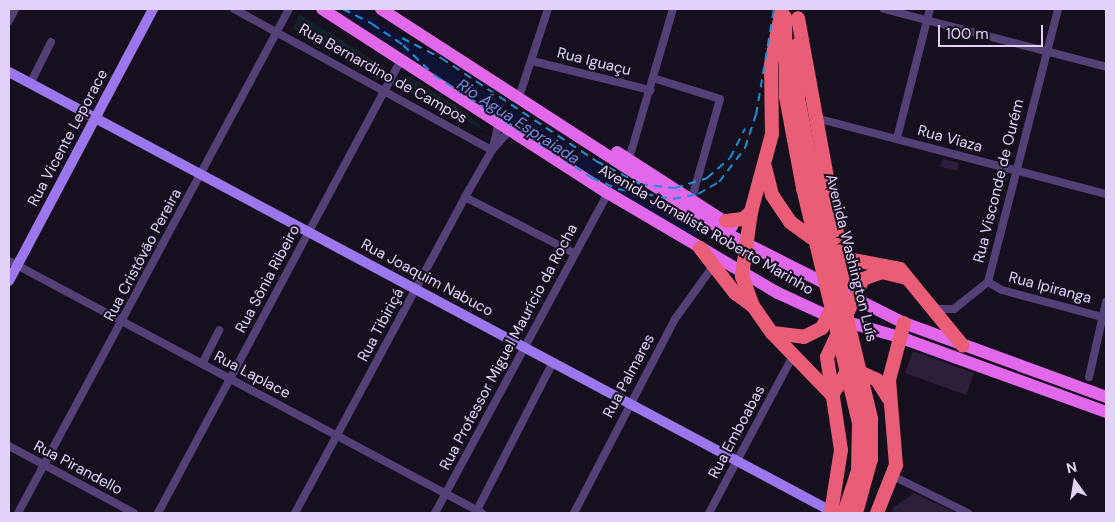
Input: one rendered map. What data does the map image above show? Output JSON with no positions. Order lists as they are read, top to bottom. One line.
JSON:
{"streets":{"highway":["Avenida Washington Luís"],"main road":["Avenida Jornalista Roberto Marinho"],"street":["Rua Iguaçu","Rua Bernardino de Campos","Rua Vicente Leporace","Rua Viaza","Rua Visconde de Ourém","Rua Cristóvão Pereira","Rua Joaquim Nabuco","Rua Sônia Ribeiro","Rua Ipiranga","Rua Tibiriçá","Rua Professor Miguel Maurício da Rocha","Rua Laplace","Rua Palmares","Rua Emboabas","Rua Pirandello"]},"crossings":[["Rua Bernardino de Campos","Rua Cristóvão Pereira"],["Rua Bernardino de Campos","Rua Sônia Ribeiro"],["Rua Bernardino de Campos","Rua Tibiriçá"],["Rua Vicente Leporace","Rua Joaquim Nabuco"],["Rua Vicente Leporace","Rua Laplace"],["Rua Viaza","Rua Visconde de Ourém"],["Rua Visconde de Ourém","Rua Ipiranga"],["Avenida Jornalista Roberto Marinho","Rua Sônia Ribeiro"],["Avenida Jornalista Roberto Marinho","Rua Tibiriçá"],["Avenida Jornalista Roberto Marinho","Rua Professor Miguel Maurício da Rocha"],["Avenida Jornalista Roberto Marinho","Rua Palmares"],["Rua Cristóvão Pereira","Rua Joaquim Nabuco"],["Rua Cristóvão Pereira","Rua Laplace"],["Rua Cristóvão Pereira","Rua Pirandello"],["Avenida Washington Luís","Rua Joaquim Nabuco"],["Rua Joaquim Nabuco","Rua Sônia Ribeiro"],["Rua Joaquim Nabuco","Rua Tibiriçá"],["Rua Joaquim Nabuco","Rua Professor Miguel Maurício da Rocha"],["Rua Joaquim Nabuco","Rua Palmares"],["Rua Joaquim Nabuco","Rua Emboabas"],["Rua Sônia Ribeiro","Rua Laplace"],["Rua Tibiriçá","Rua Laplace"],["Rua Professor Miguel Maurício da Rocha","Rua Laplace"]],"water":["Rio Água Espraiada"],"scale_bar":"100 m","north":"top"}
